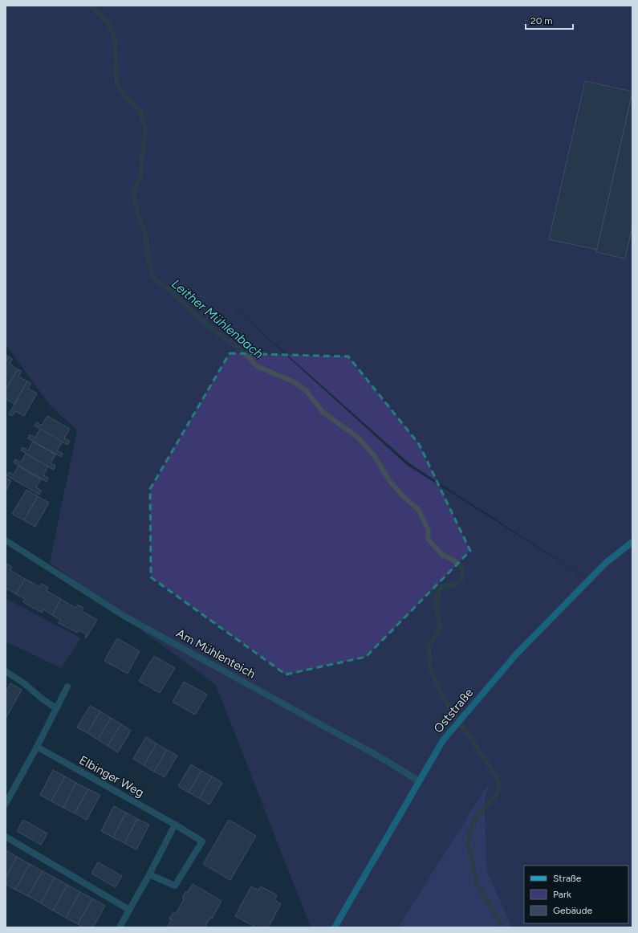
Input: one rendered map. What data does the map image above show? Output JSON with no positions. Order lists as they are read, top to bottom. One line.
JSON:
{"streets":{"street":["Am Mühlenteich","Oststraße","Elbinger Weg"]},"crossings":[["Am Mühlenteich","Oststraße"]],"water":["Leither Mühlenbach"],"legend":["Straße","Park","Gebäude"],"scale_bar":"20 m"}
